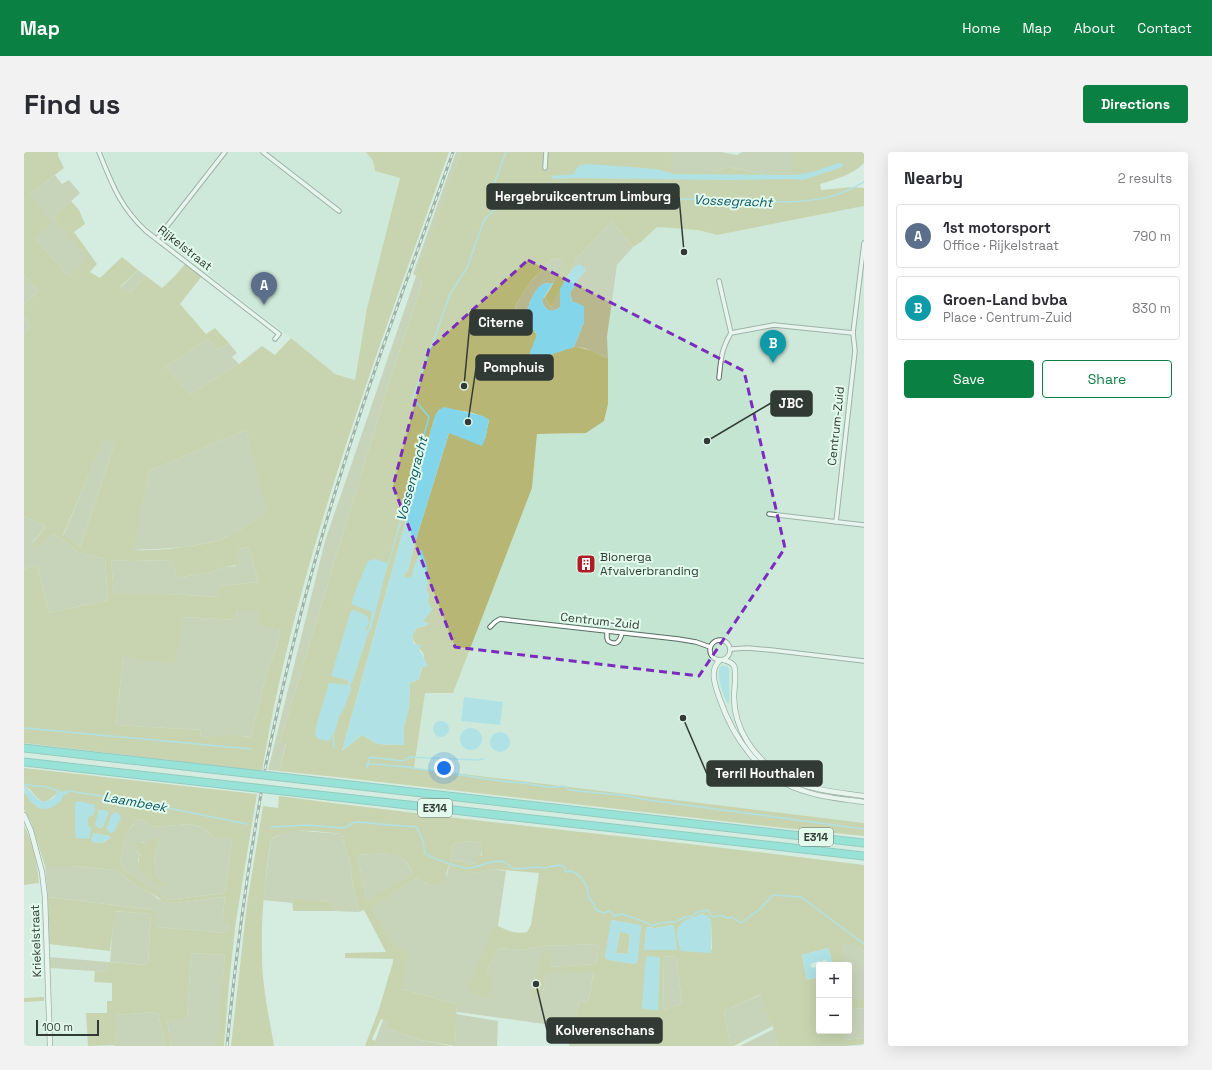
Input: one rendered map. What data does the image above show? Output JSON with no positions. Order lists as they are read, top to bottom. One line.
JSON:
{"streets":{"highway":["E314"],"street":["Rijkelstraat","Centrum-Zuid","Kriekelstraat"]},"water":["Vossegracht","Vossengracht","Laambeek"],"places":{"other":["Hergebruikcentrum Limburg","Citerne","Pomphuis","JBC","Terril Houthalen","Kolverenschans"],"building":["Bionerga Afvalverbranding"]},"scale_bar":"100 m","page":{"header":"Map","nav":["Home","Map","About","Contact"],"buttons":["Directions",["Save","Share"]],"title":"Find us","heading":["Nearby","2 results"],"list":[{"mark":"A","name":"1st motorsport","note":"Office · Rijkelstraat","value":"790 m"},{"mark":"B","name":"Groen-Land bvba","note":"Place · Centrum-Zuid","value":"830 m"}],"pins":["A","B"],"map_buttons":["+","−"],"scale":"100 m"}}
